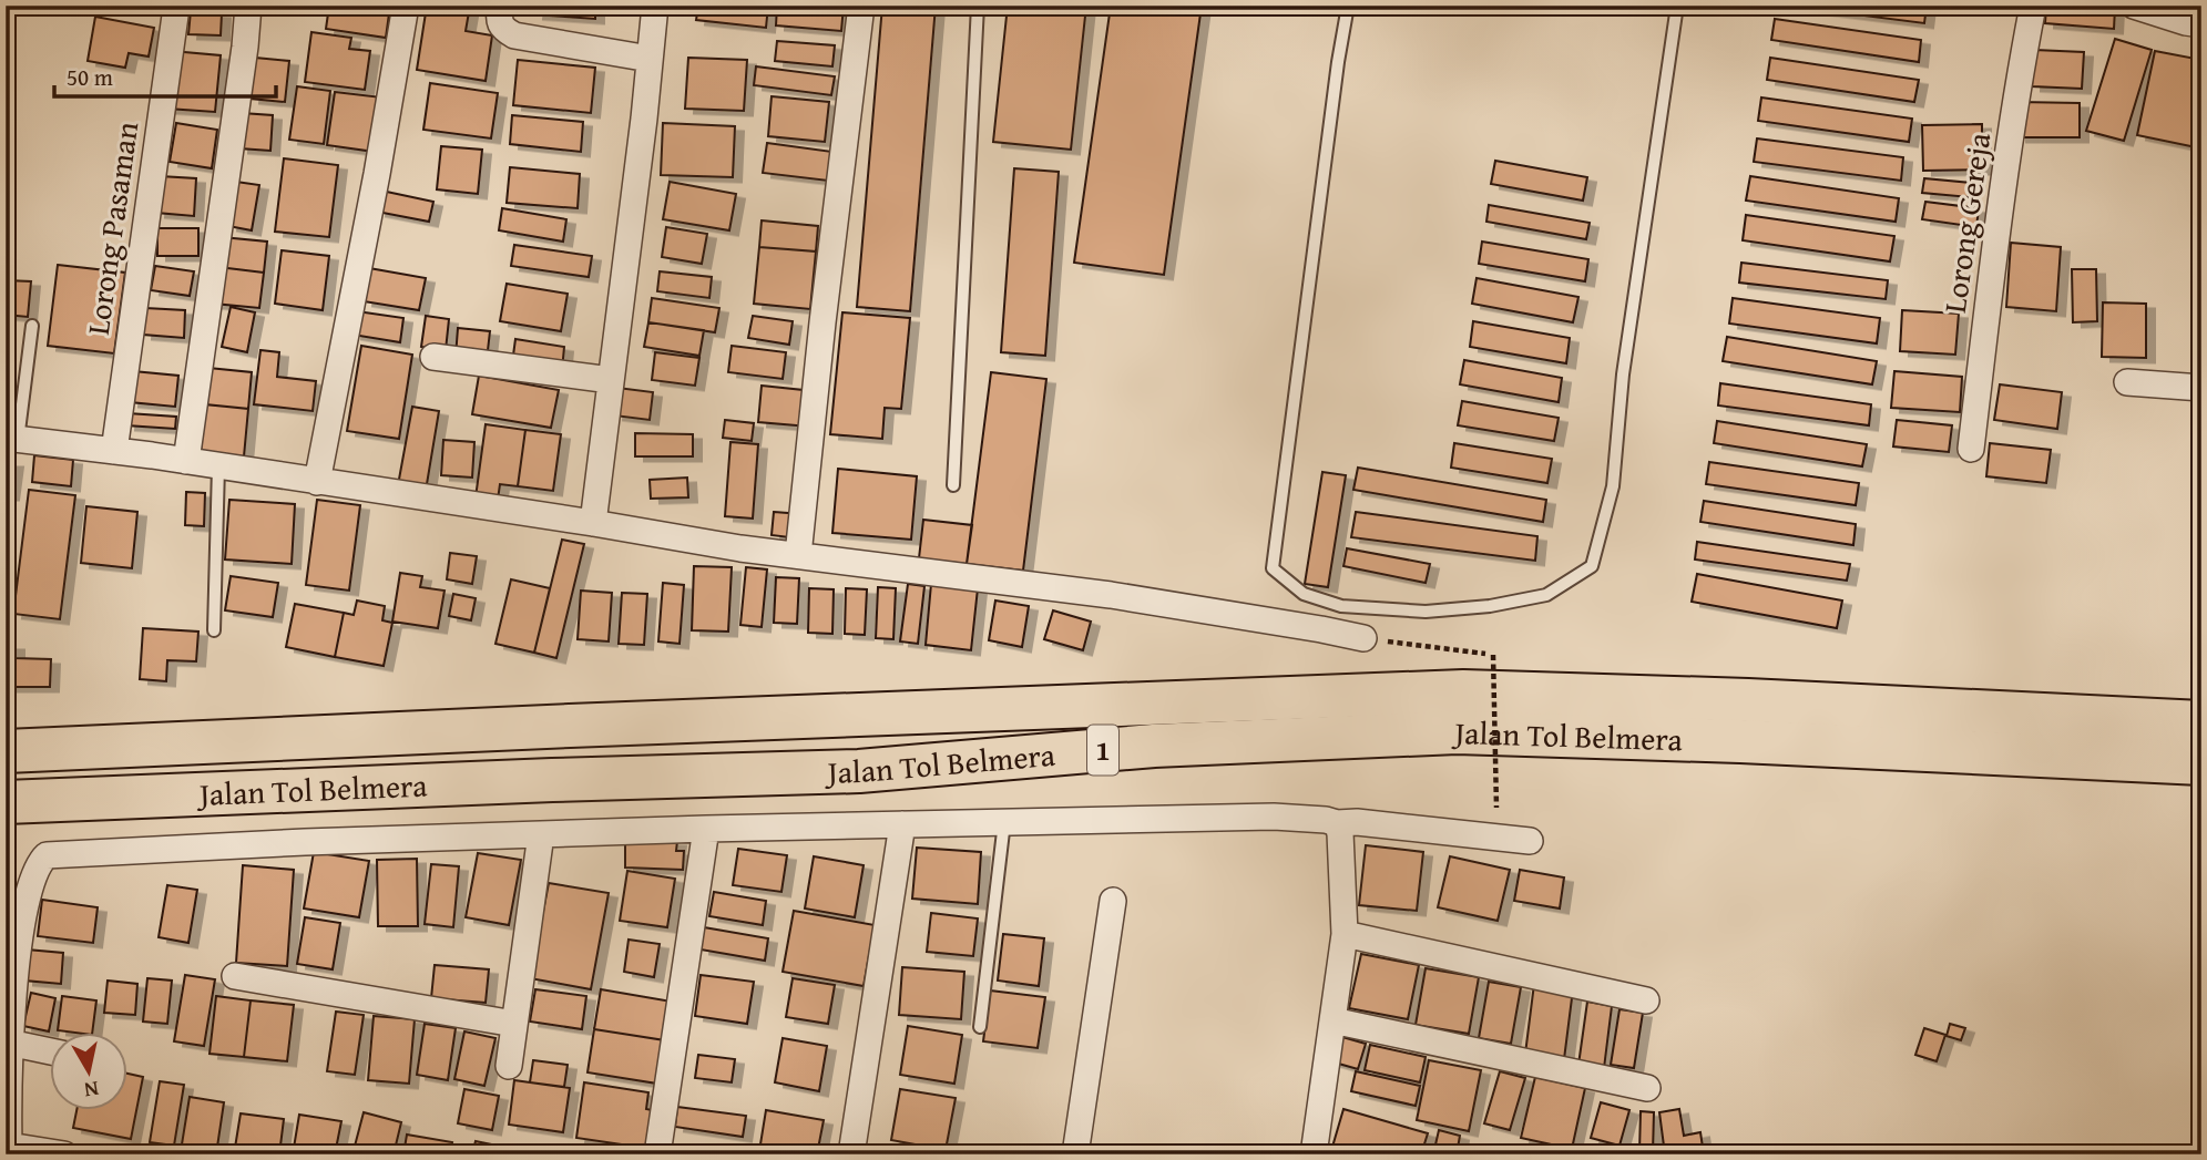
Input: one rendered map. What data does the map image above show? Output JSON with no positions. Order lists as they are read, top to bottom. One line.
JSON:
{"streets":{"highway":["Jalan Tol Belmera","1"],"street":["Lorong Gereja","Lorong Pasaman"]},"scale_bar":"50 m","north":"bottom"}
